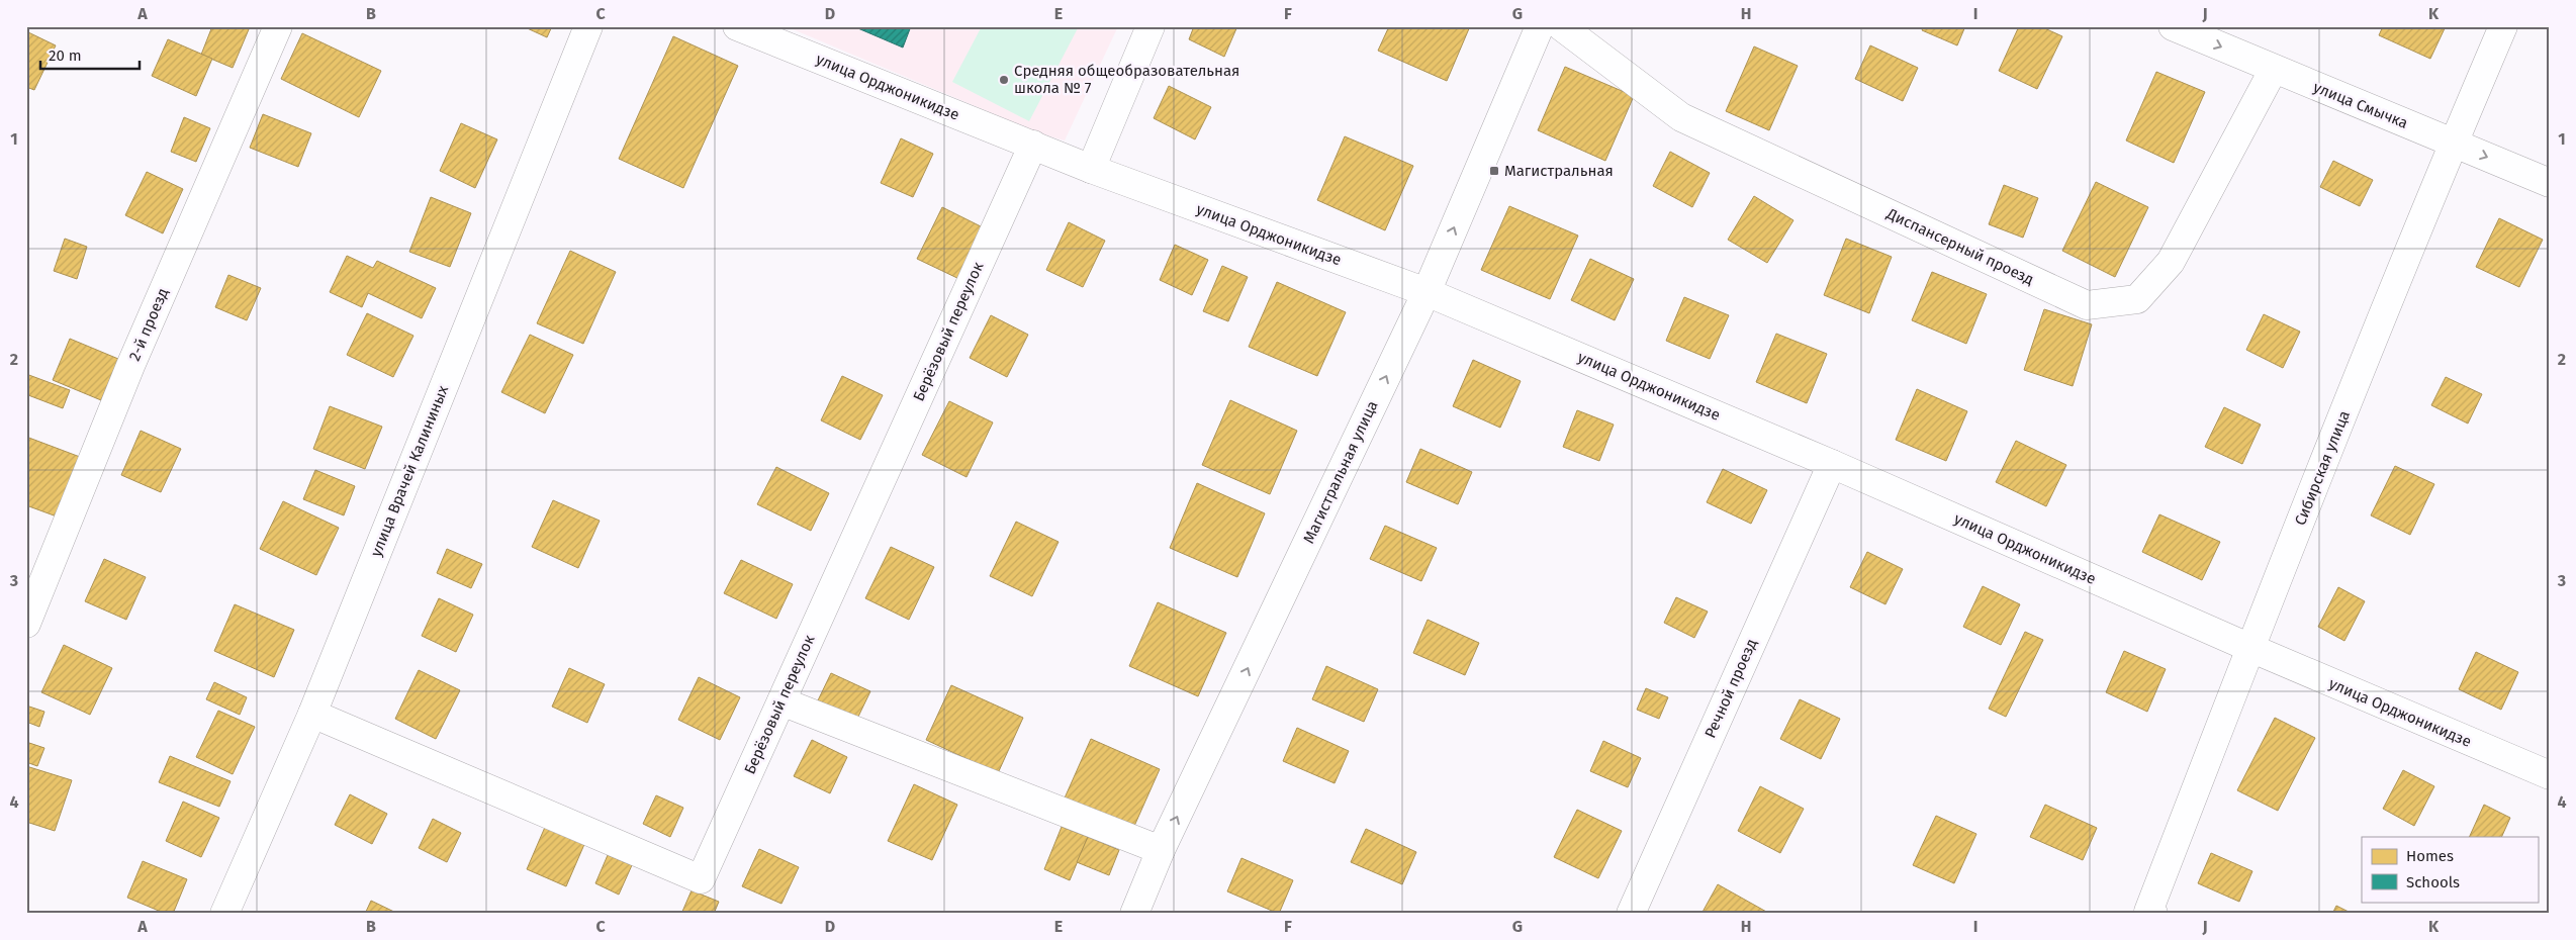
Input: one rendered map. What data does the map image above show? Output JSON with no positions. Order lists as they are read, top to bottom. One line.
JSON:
{"streets":{"street":["улица Орджоникидзе","улица Смычка","Диспансерный проезд","2-й проезд","Берёзовый переулок","Сибирская улица","улица Врачей Калининых","Магистральная улица","Речной проезд"]},"crossings":[["улица Орджоникидзе","Берёзовый переулок"],["улица Орджоникидзе","Сибирская улица"],["улица Орджоникидзе","Магистральная улица"],["улица Орджоникидзе","Речной проезд"],["улица Смычка","Диспансерный проезд"],["улица Смычка","Сибирская улица"],["Берёзовый переулок","улица Врачей Калининых"]],"one_way":["улица Смычка","Магистральная улица"],"places":{"other":["Средняя общеобразовательная школа № 7"],"transit":["Магистральная"]},"legend":["Homes","Schools"],"scale_bar":"20 m","grid":{"columns":["A","B","C","D","E","F","G","H","I","J","K"],"rows":["1","2","3","4"]}}
